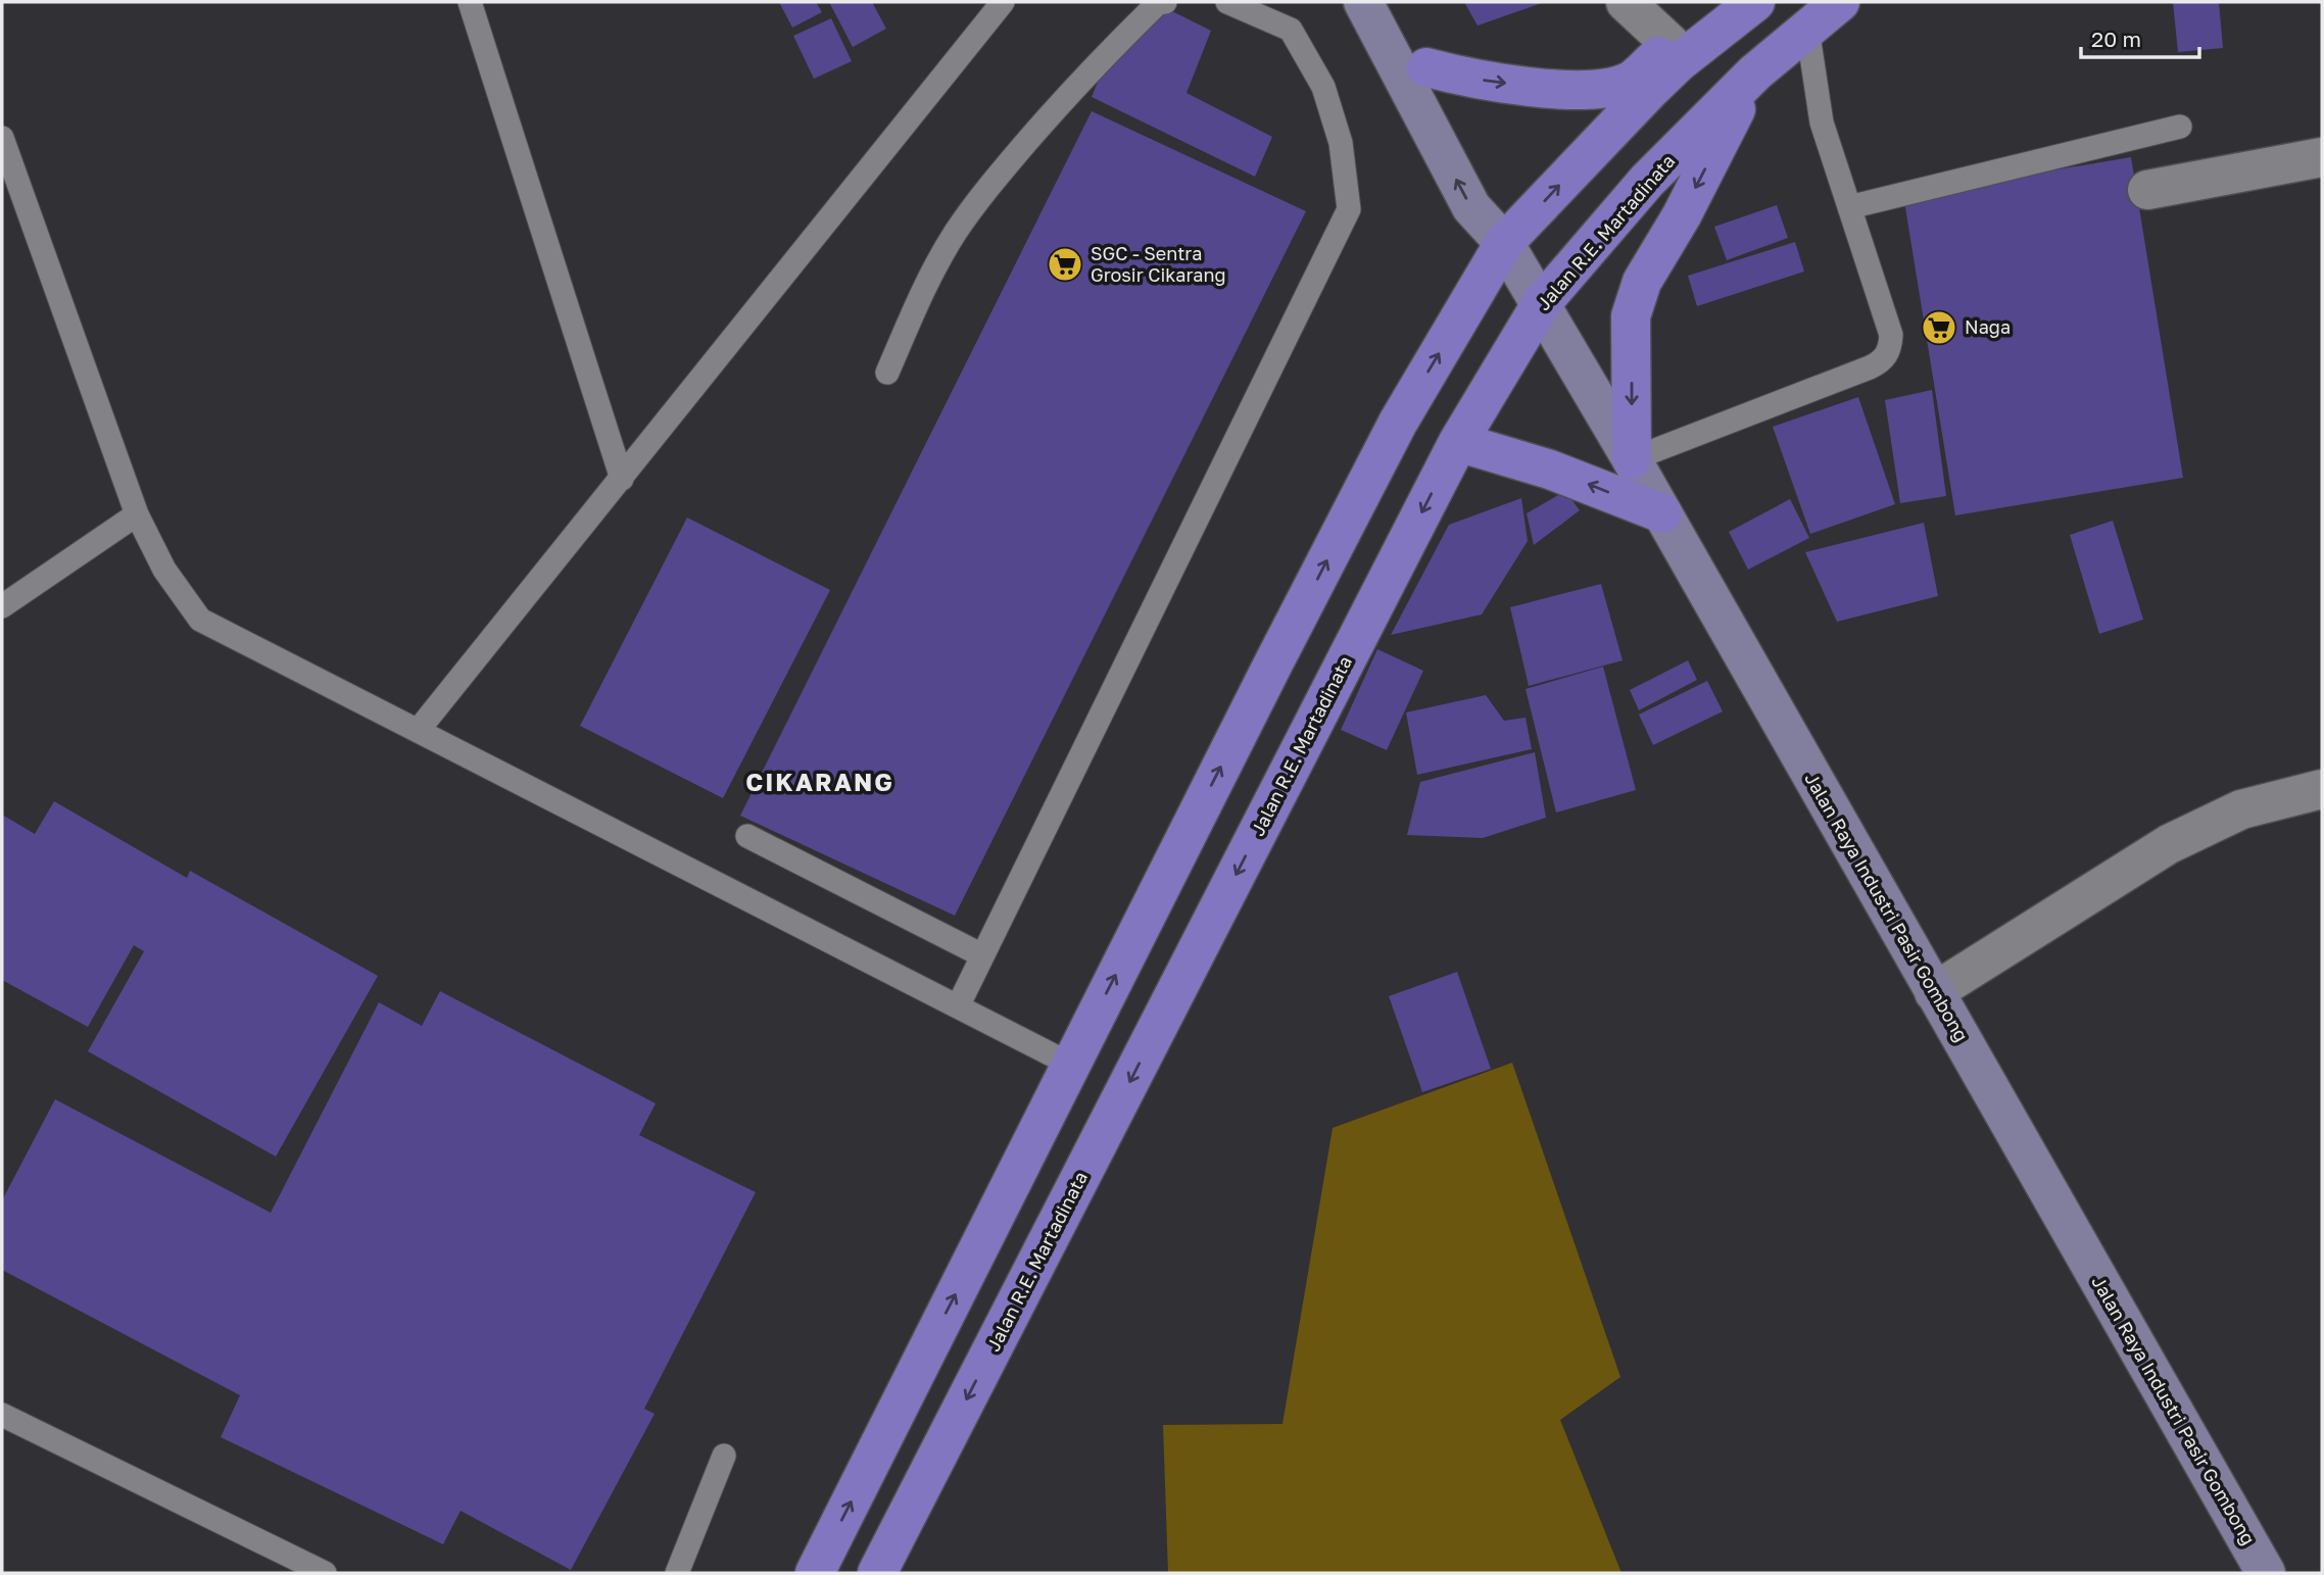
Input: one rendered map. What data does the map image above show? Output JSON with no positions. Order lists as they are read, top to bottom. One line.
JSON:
{"streets":{"highway":["Jalan R.E. Martadinata"],"main road":["Jalan Raya Industri Pasir Gombong"]},"crossings":[["Jalan R.E. Martadinata","Jalan Raya Industri Pasir Gombong"]],"districts":["CIKARANG"],"places":{"supermarket":["SGC - Sentra Grosir Cikarang","Naga"]},"scale_bar":"20 m"}
